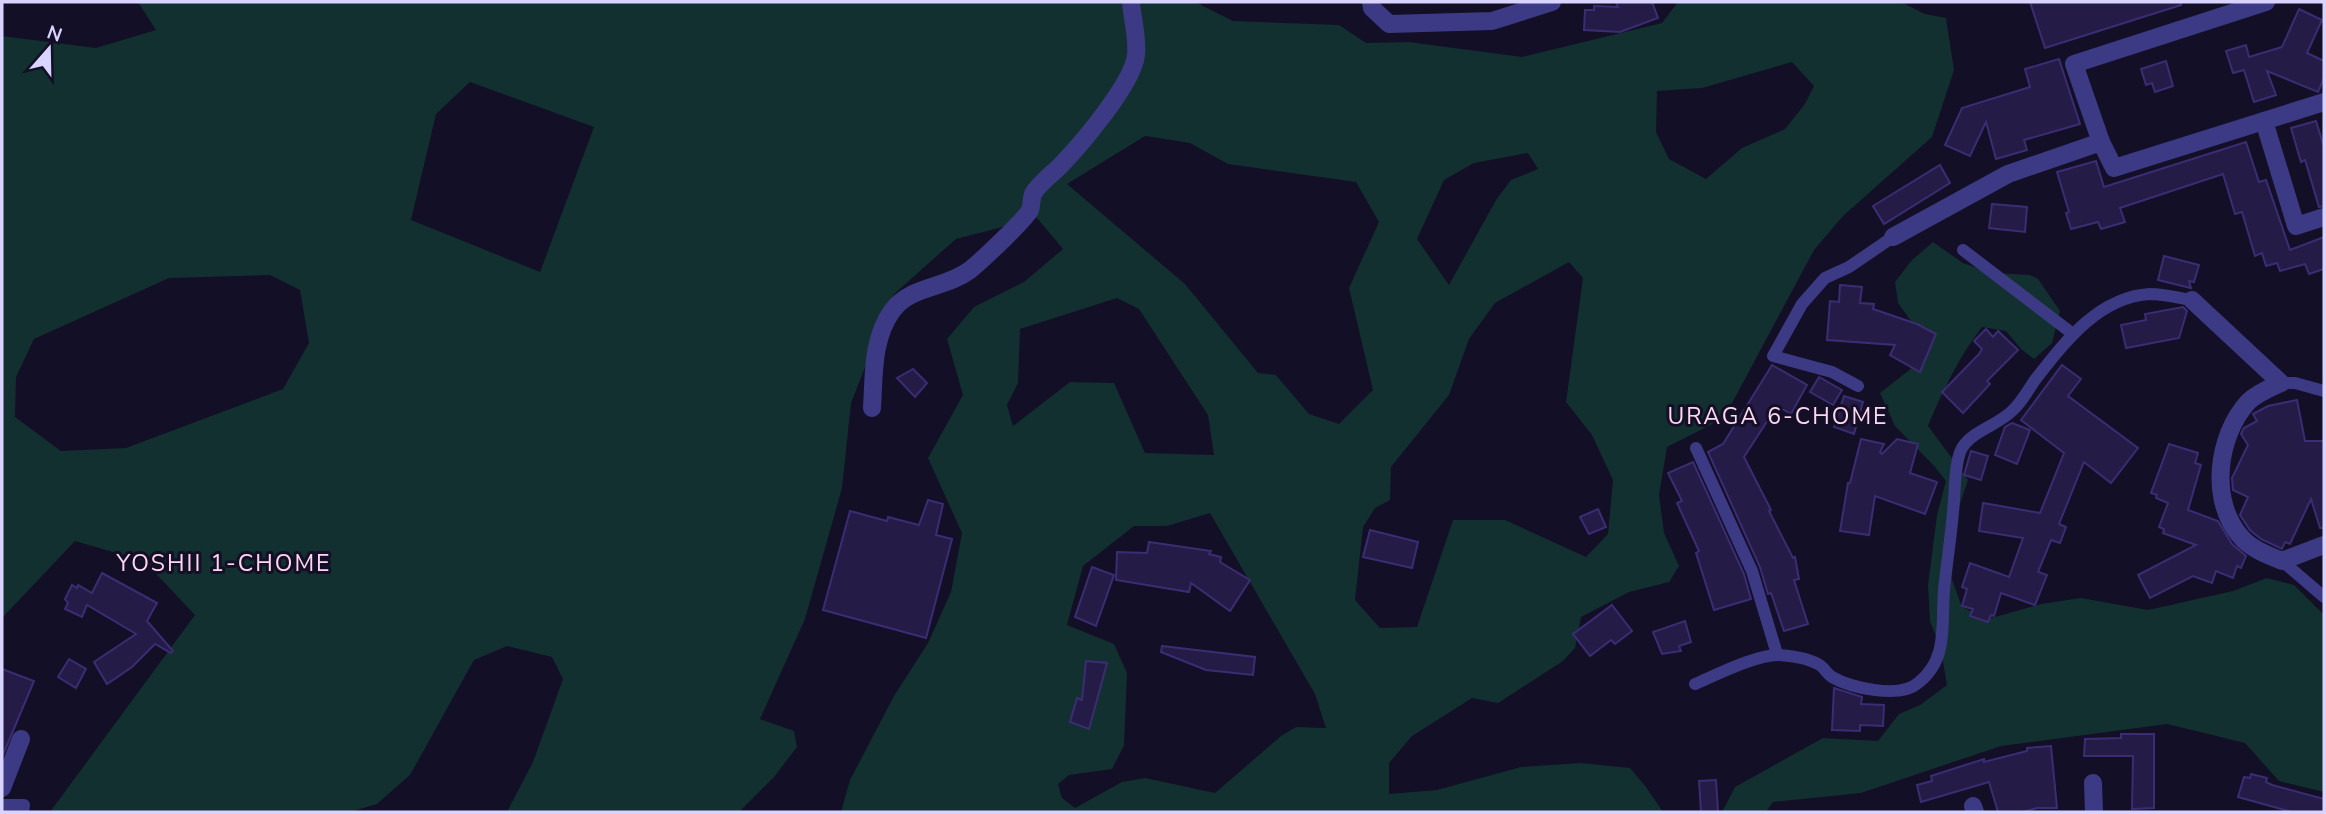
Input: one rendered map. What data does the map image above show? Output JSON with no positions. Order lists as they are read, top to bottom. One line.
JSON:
{"districts":["URAGA 6-CHOME","YOSHII 1-CHOME"],"north":"top"}
